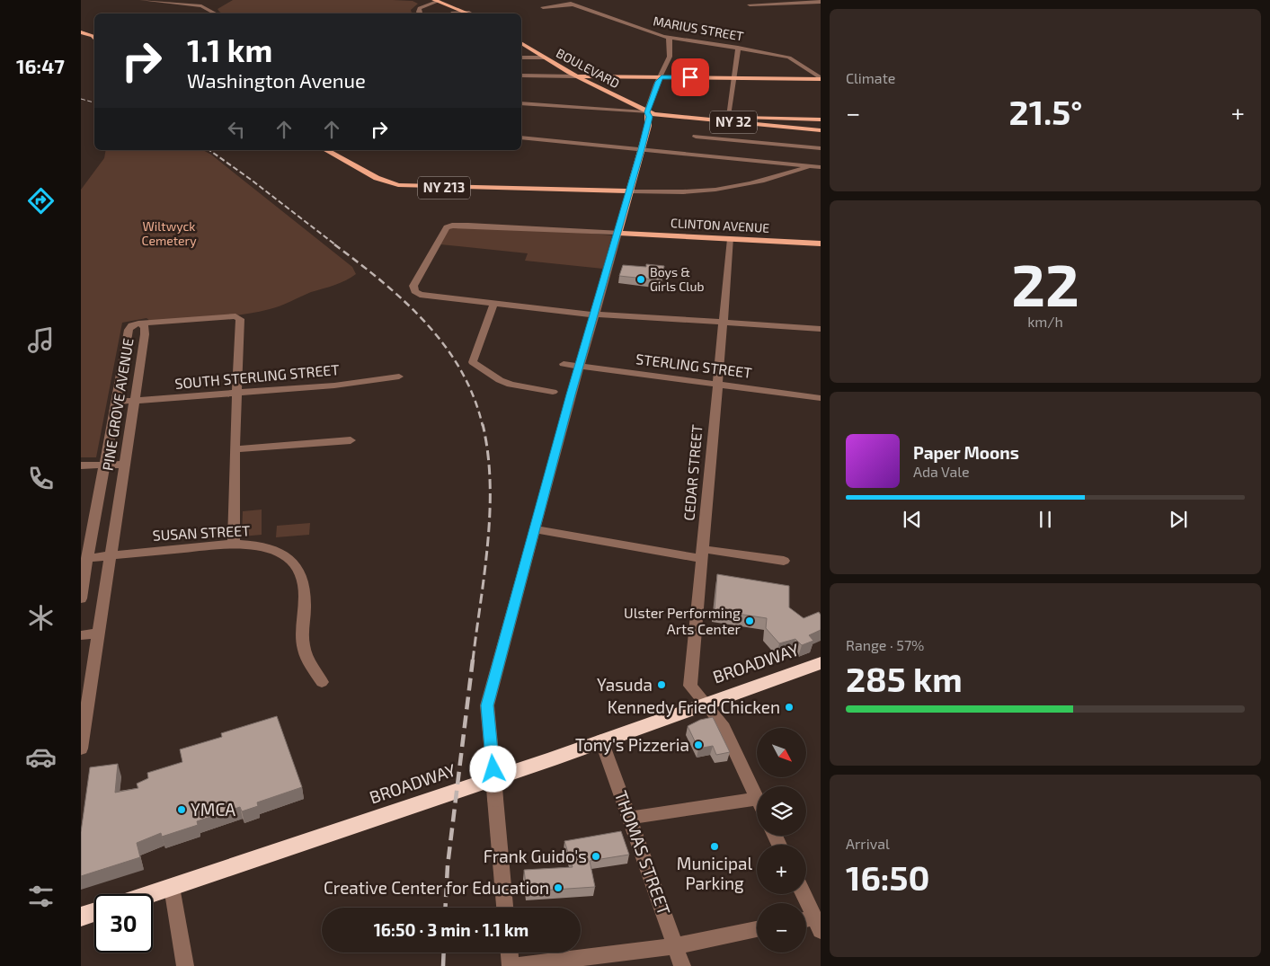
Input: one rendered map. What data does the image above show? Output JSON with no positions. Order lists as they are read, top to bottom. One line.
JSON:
{"streets":{"highway":["BROADWAY"],"main road":["BOULEVARD","NY 32","NY 213","CLINTON AVENUE"],"street":["MARIUS STREET","STERLING STREET","SOUTH STERLING STREET","PINE GROVE AVENUE","CEDAR STREET","SUSAN STREET","THOMAS STREET"]},"crossings":[["BOULEVARD","NY 32"],["CLINTON AVENUE","CEDAR STREET"],["STERLING STREET","CEDAR STREET"],["SOUTH STERLING STREET","PINE GROVE AVENUE"],["PINE GROVE AVENUE","SUSAN STREET"],["CEDAR STREET","BROADWAY"],["BROADWAY","THOMAS STREET"]],"parks":["Wiltwyck Cemetery"],"places":["Boys & Girls Club","Ulster Performing Arts Center","Yasuda","Kennedy Fried Chicken","Tony's Pizzeria","YMCA","Municipal Parking","Frank Guido's","Creative Center for Education"],"north":"bottom right","page":{"tabs":"16:47","tile":["Climate",["22","km/h"],["Range · 57%","285 km"],["Arrival","16:50"]],"turn":["1.1 km","Washington Avenue"],"heat":["−","21.5°","+"],"song":["Paper Moons","Ada Vale"],"map_buttons":["+","−"],"limit":"30","trip":"16:50 · 3 min · 1.1 km"}}
